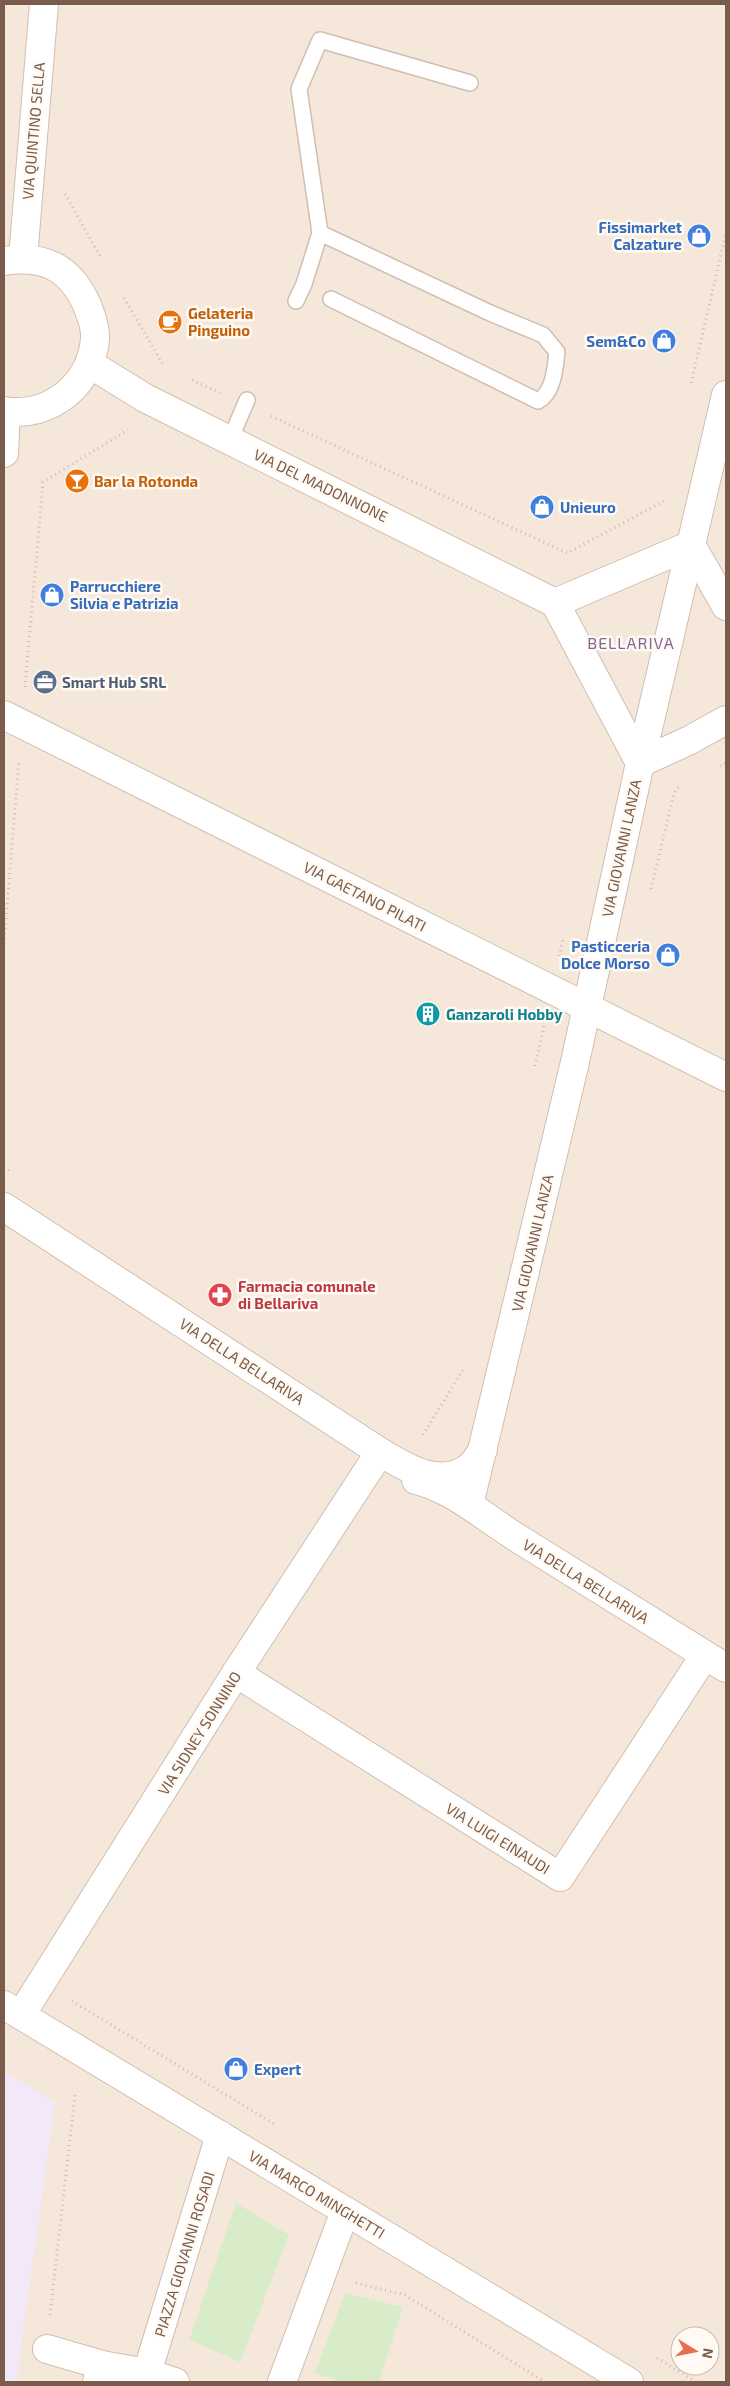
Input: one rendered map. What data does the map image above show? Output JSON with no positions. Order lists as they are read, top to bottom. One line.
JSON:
{"streets":{"street":["VIA QUINTINO SELLA","VIA DEL MADONNONE","VIA GIOVANNI LANZA","VIA GAETANO PILATI","VIA DELLA BELLARIVA","VIA SIDNEY SONNINO","VIA LUIGI EINAUDI","VIA MARCO MINGHETTI","PIAZZA GIOVANNI ROSADI"]},"crossings":[["VIA QUINTINO SELLA","VIA DEL MADONNONE"],["VIA GIOVANNI LANZA","VIA GAETANO PILATI"],["VIA GIOVANNI LANZA","VIA DELLA BELLARIVA"],["VIA DELLA BELLARIVA","VIA SIDNEY SONNINO"],["VIA DELLA BELLARIVA","VIA LUIGI EINAUDI"],["VIA SIDNEY SONNINO","VIA LUIGI EINAUDI"],["VIA SIDNEY SONNINO","VIA MARCO MINGHETTI"],["VIA MARCO MINGHETTI","PIAZZA GIOVANNI ROSADI"]],"districts":["BELLARIVA"],"places":{"shop":["Fissimarket Calzature","Sem&Co","Unieuro","Parrucchiere Silvia e Patrizia","Pasticceria Dolce Morso","Expert"],"cafe":["Gelateria Pinguino"],"bar":["Bar la Rotonda"],"office":["Smart Hub SRL"],"building":["Ganzaroli Hobby"],"pharmacy":["Farmacia comunale di Bellariva"]},"north":"right"}
